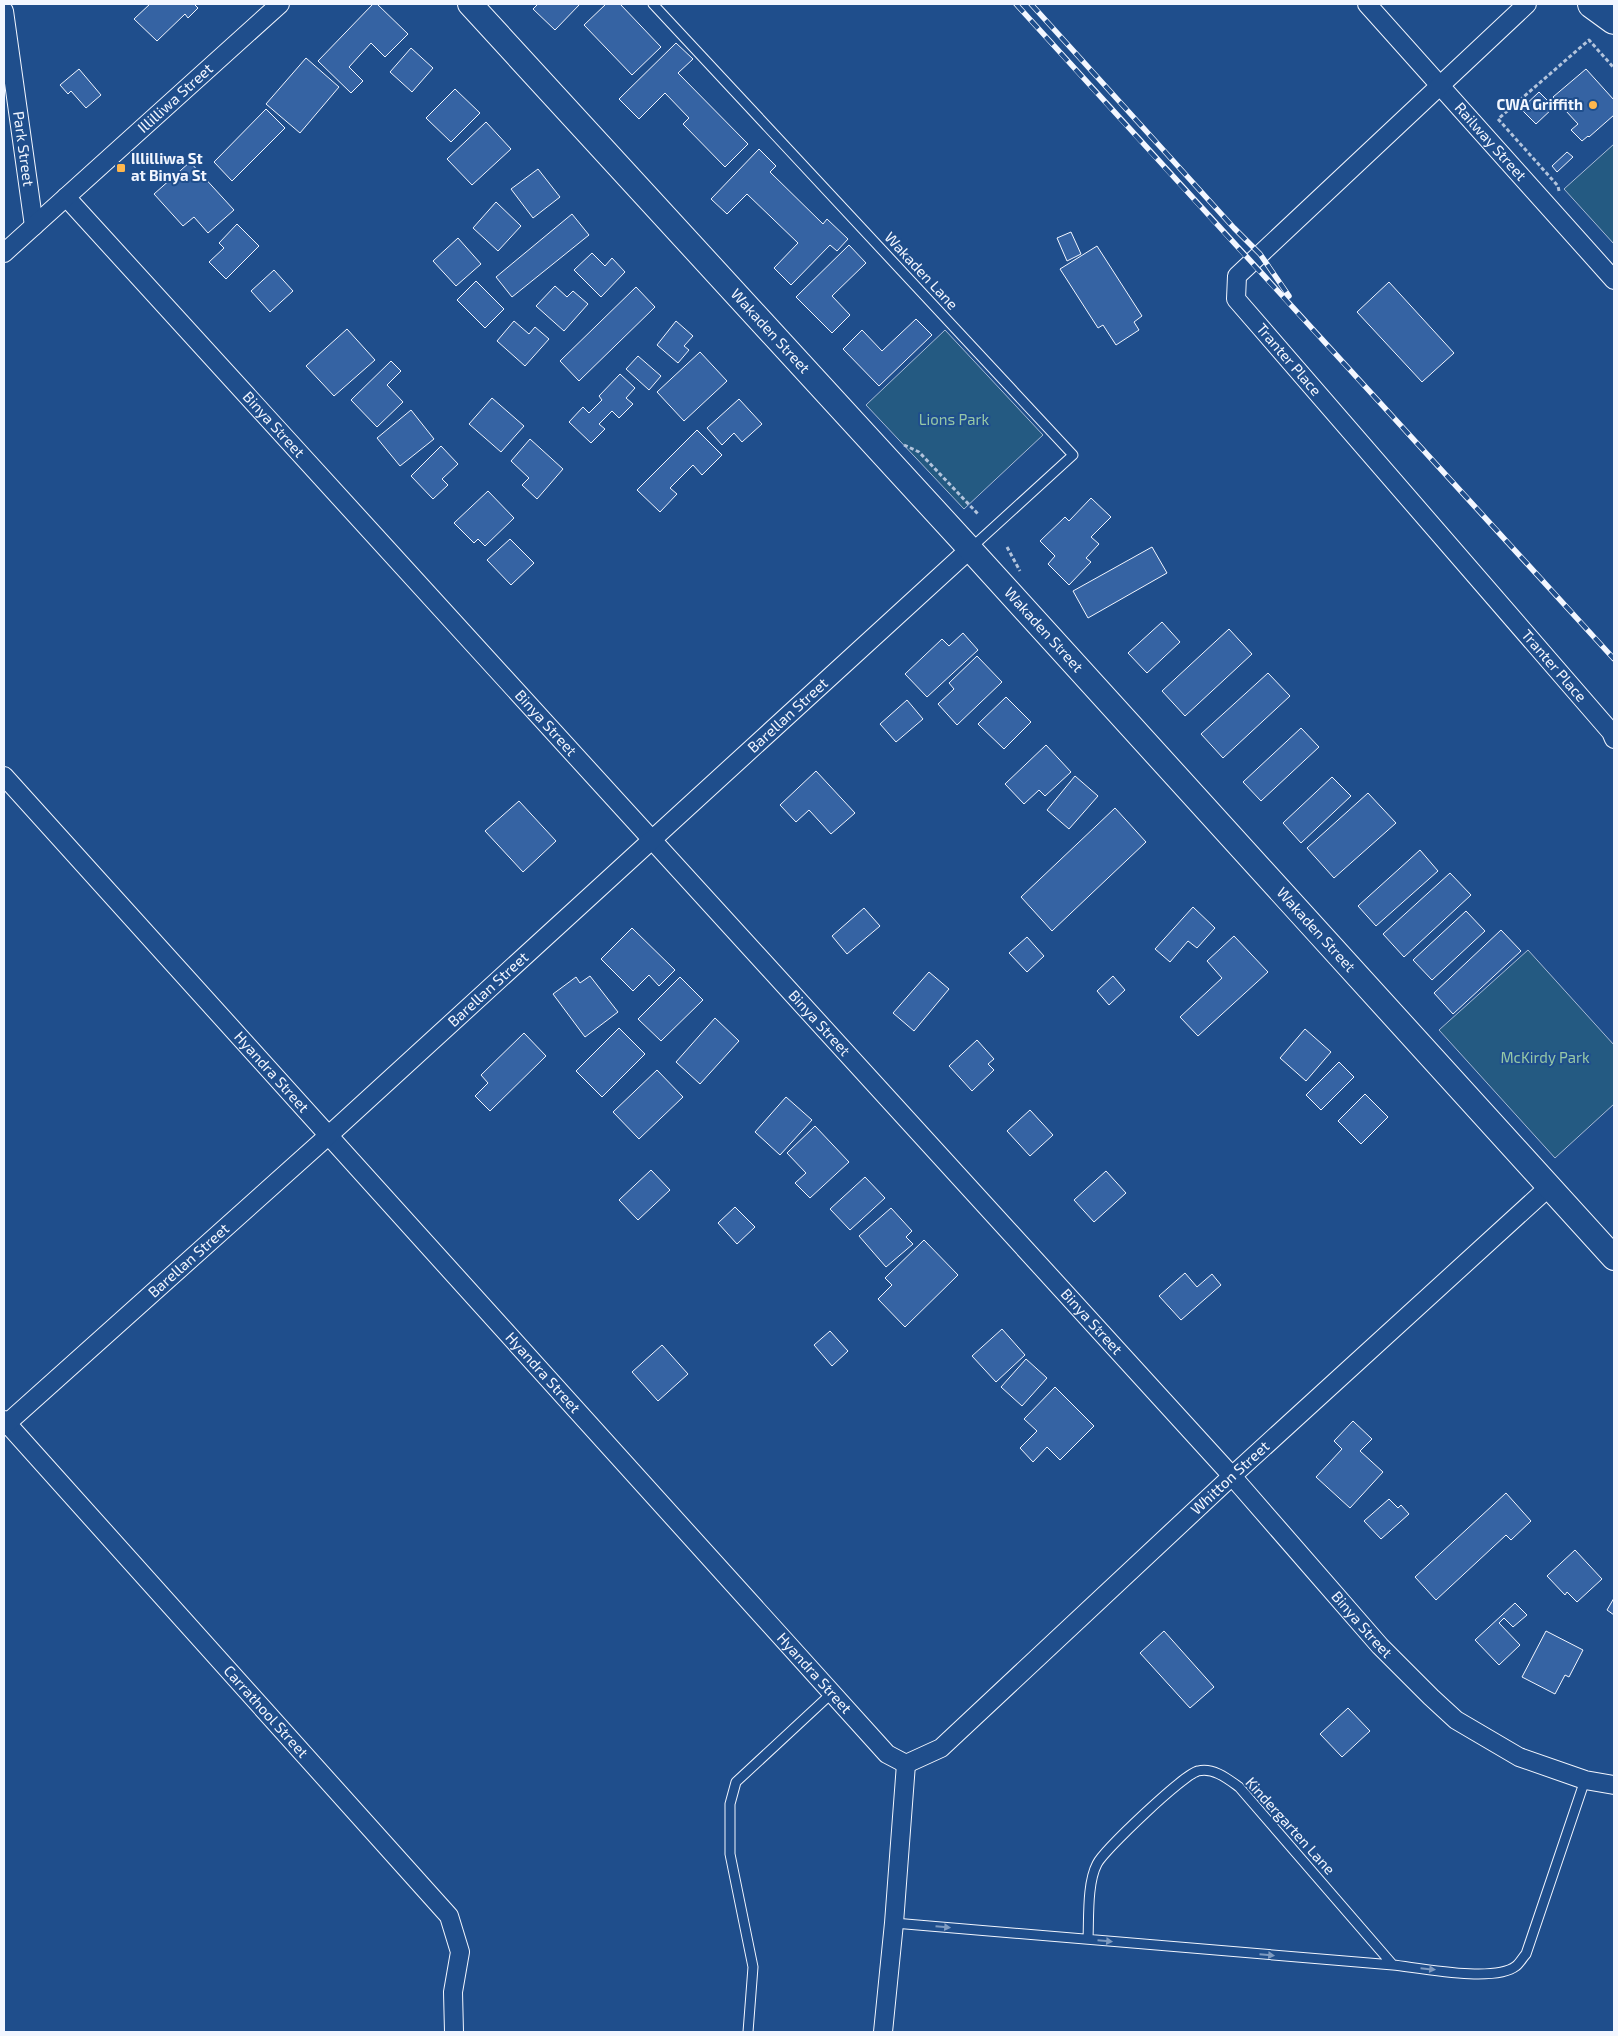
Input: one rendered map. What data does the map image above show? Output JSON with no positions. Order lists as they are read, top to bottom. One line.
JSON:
{"streets":{"street":["Illilliwa Street","Railway Street","Park Street","Wakaden Street","Tranter Place","Binya Street","Barellan Street","Hyandra Street","Whitton Street","Carrathool Street"],"lane":["Wakaden Lane","Kindergarten Lane"]},"crossings":[["Illilliwa Street","Park Street"],["Illilliwa Street","Binya Street"],["Railway Street","Tranter Place"],["Wakaden Lane","Wakaden Street"],["Wakaden Lane","Barellan Street"],["Wakaden Street","Barellan Street"],["Wakaden Street","Whitton Street"],["Binya Street","Barellan Street"],["Binya Street","Whitton Street"],["Barellan Street","Hyandra Street"],["Barellan Street","Carrathool Street"],["Hyandra Street","Whitton Street"]],"parks":["Lions Park","McKirdy Park"],"places":{"other":["CWA Griffith"],"transit":["Illilliwa St at Binya St"]}}
